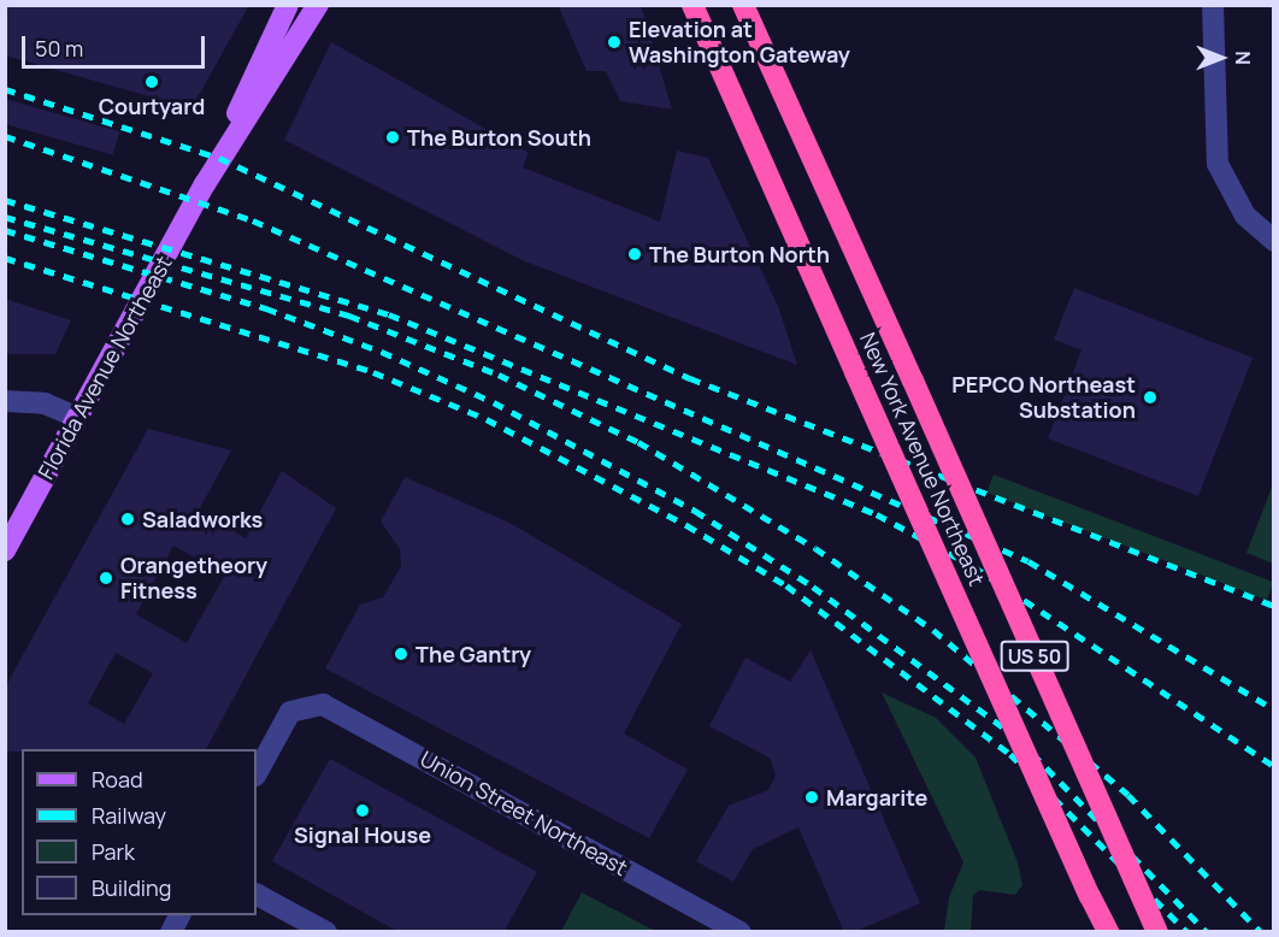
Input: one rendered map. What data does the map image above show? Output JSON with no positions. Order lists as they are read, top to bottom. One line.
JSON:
{"streets":{"highway":["New York Avenue Northeast","US 50"],"main road":["Florida Avenue Northeast"],"street":["Union Street Northeast"]},"places":["Elevation at Washington Gateway","Courtyard","The Burton South","The Burton North","PEPCO Northeast Substation","Saladworks","Orangetheory Fitness","The Gantry","Margarite","Signal House"],"legend":["Road","Railway","Park","Building"],"scale_bar":"50 m","north":"right"}
